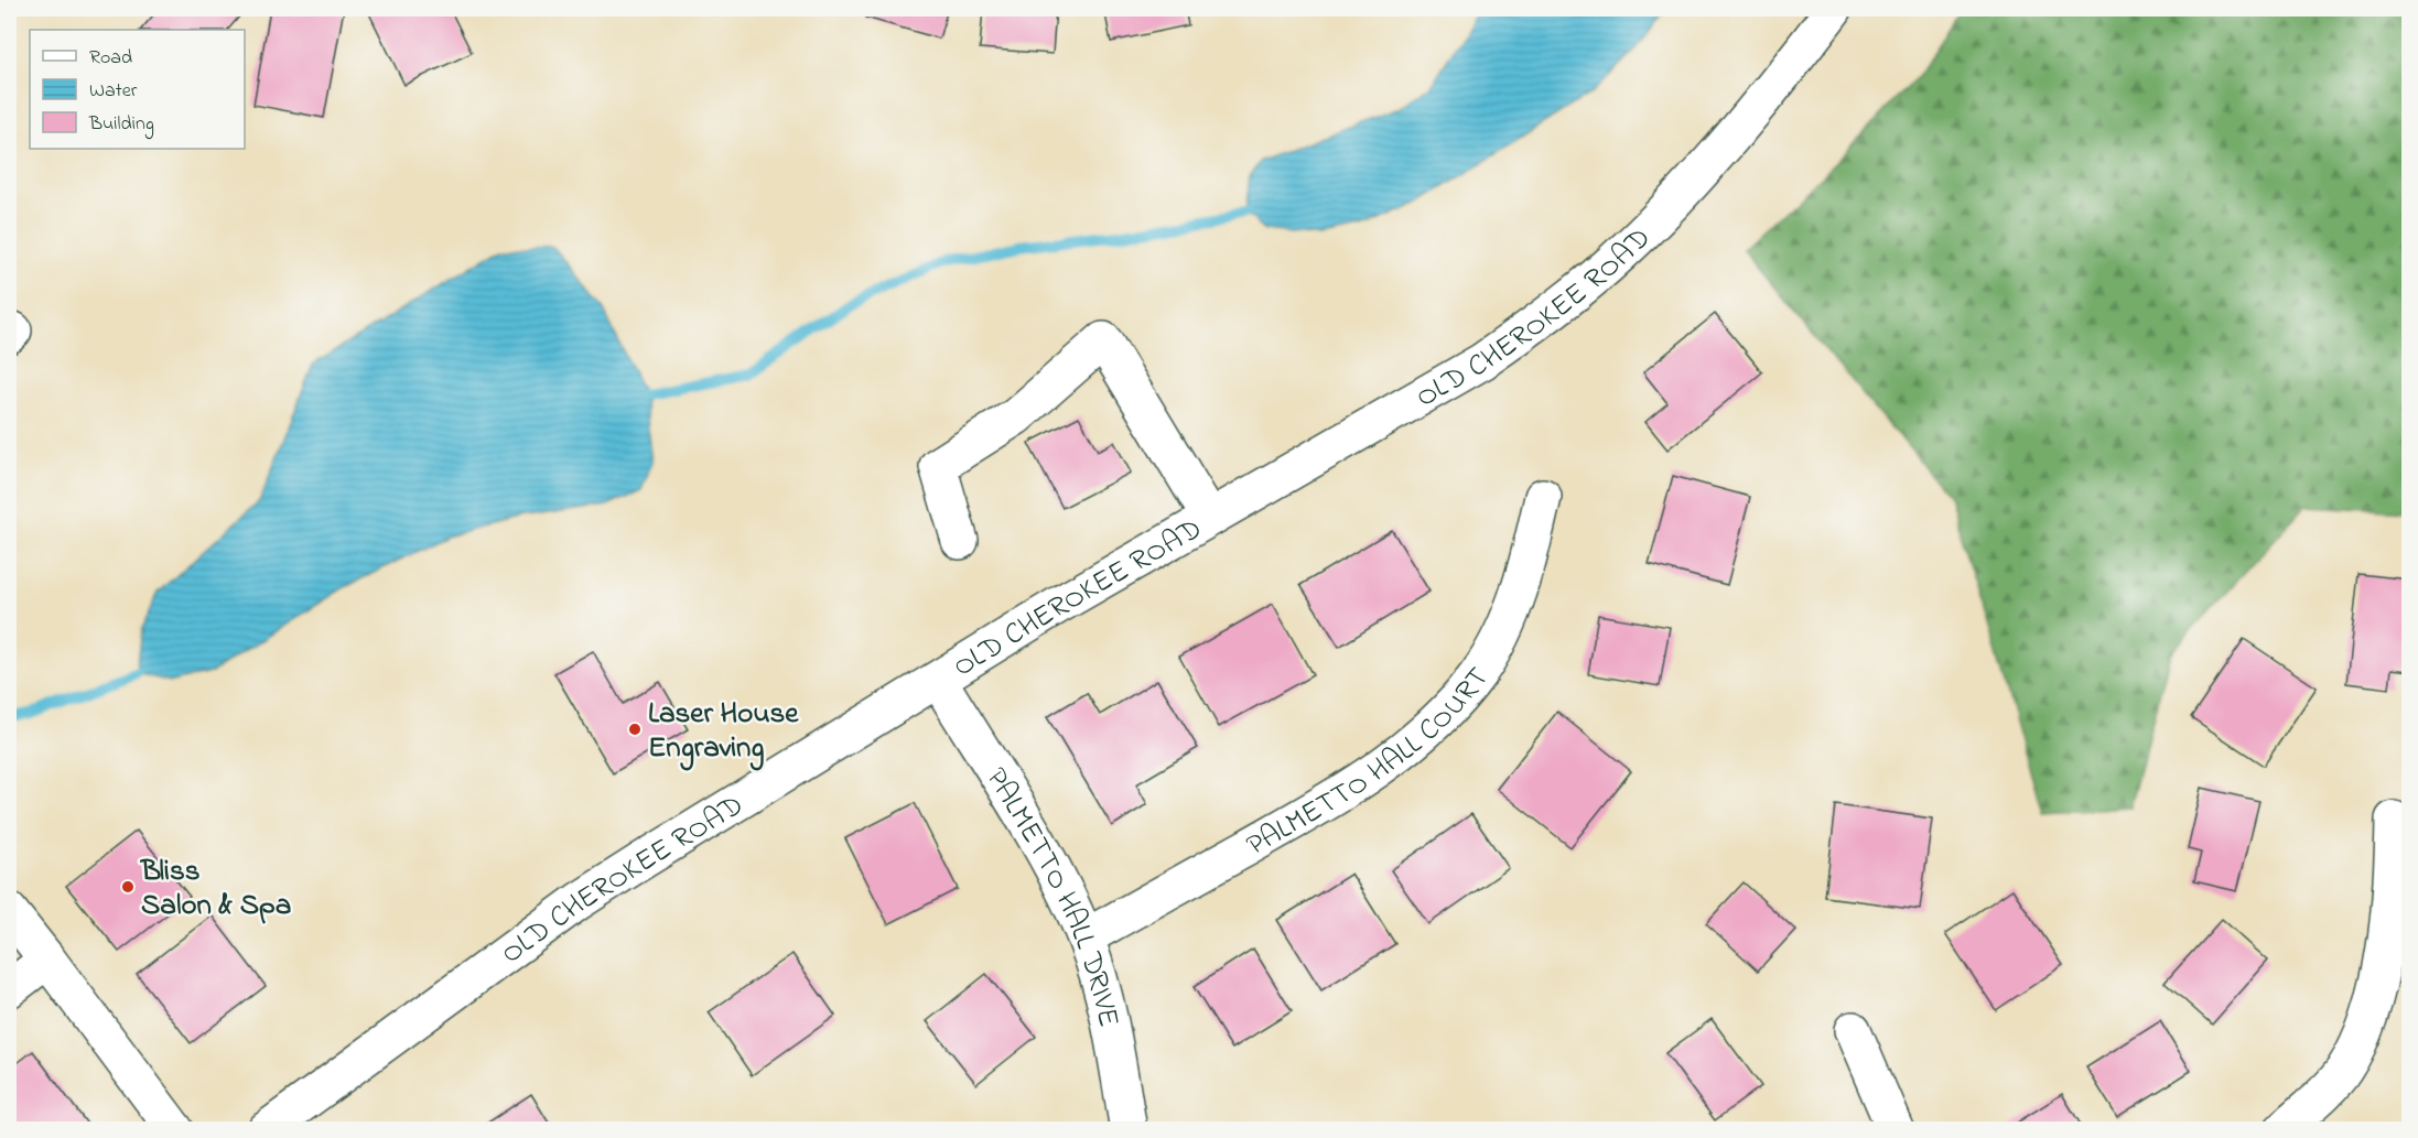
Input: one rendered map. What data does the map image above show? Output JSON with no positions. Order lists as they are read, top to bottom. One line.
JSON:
{"streets":{"street":["OLD CHEROKEE ROAD","PALMETTO HALL COURT","PALMETTO HALL DRIVE"]},"crossings":[["OLD CHEROKEE ROAD","PALMETTO HALL DRIVE"],["PALMETTO HALL COURT","PALMETTO HALL DRIVE"]],"places":["Laser House Engraving","Bliss Salon & Spa"],"legend":["Road","Water","Building"]}
